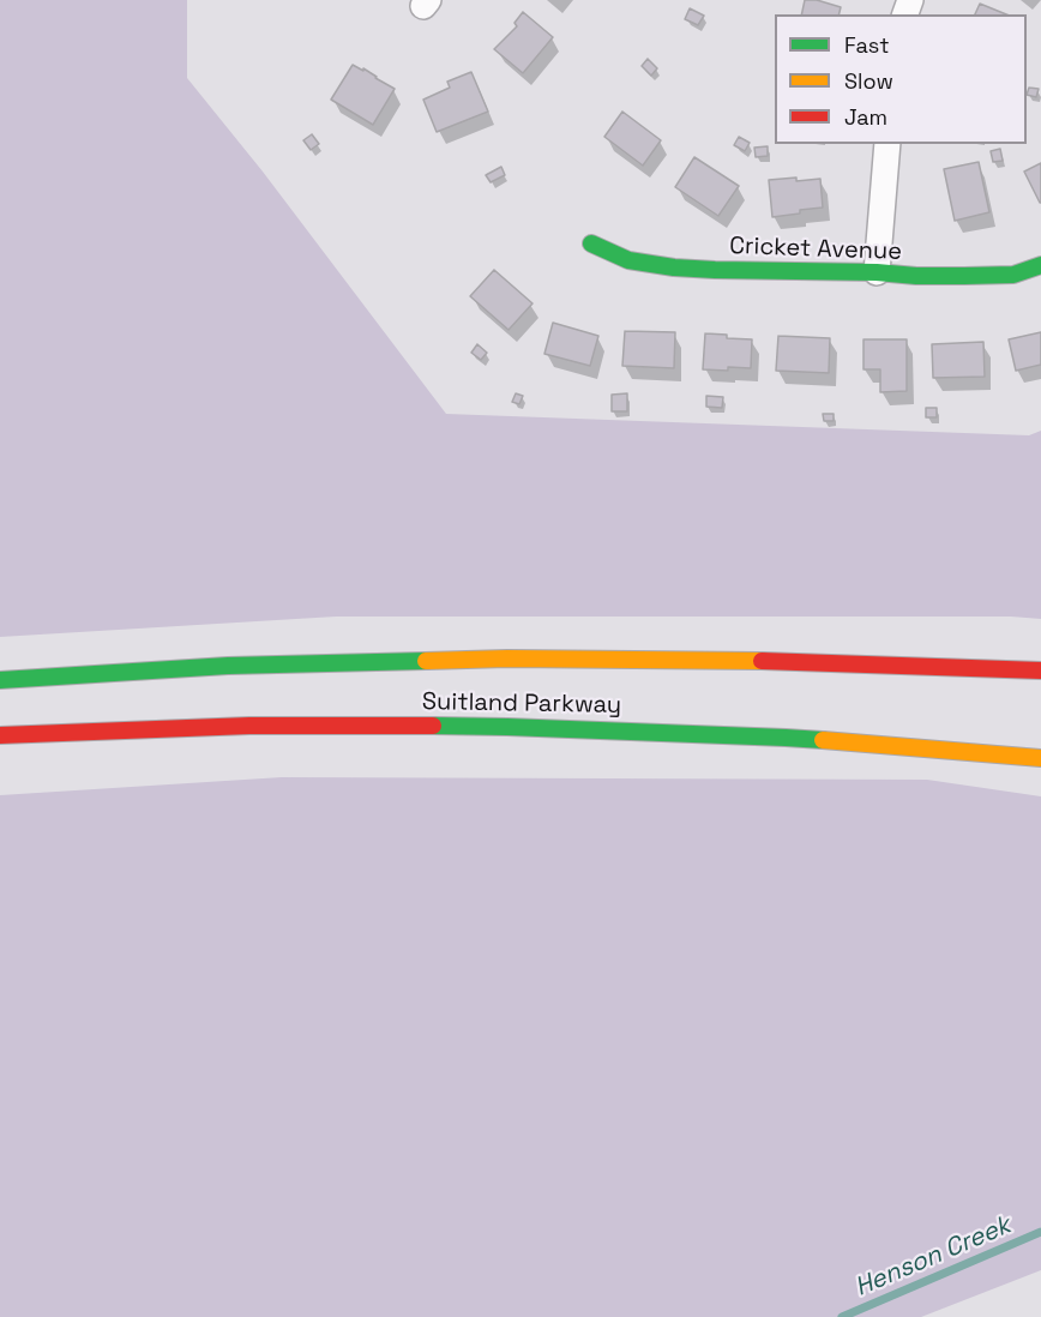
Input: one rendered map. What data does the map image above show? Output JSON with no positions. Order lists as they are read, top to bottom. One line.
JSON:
{"streets":{"main road":["Cricket Avenue","Suitland Parkway"]},"water":["Henson Creek"],"legend":["Fast","Slow","Jam"]}
